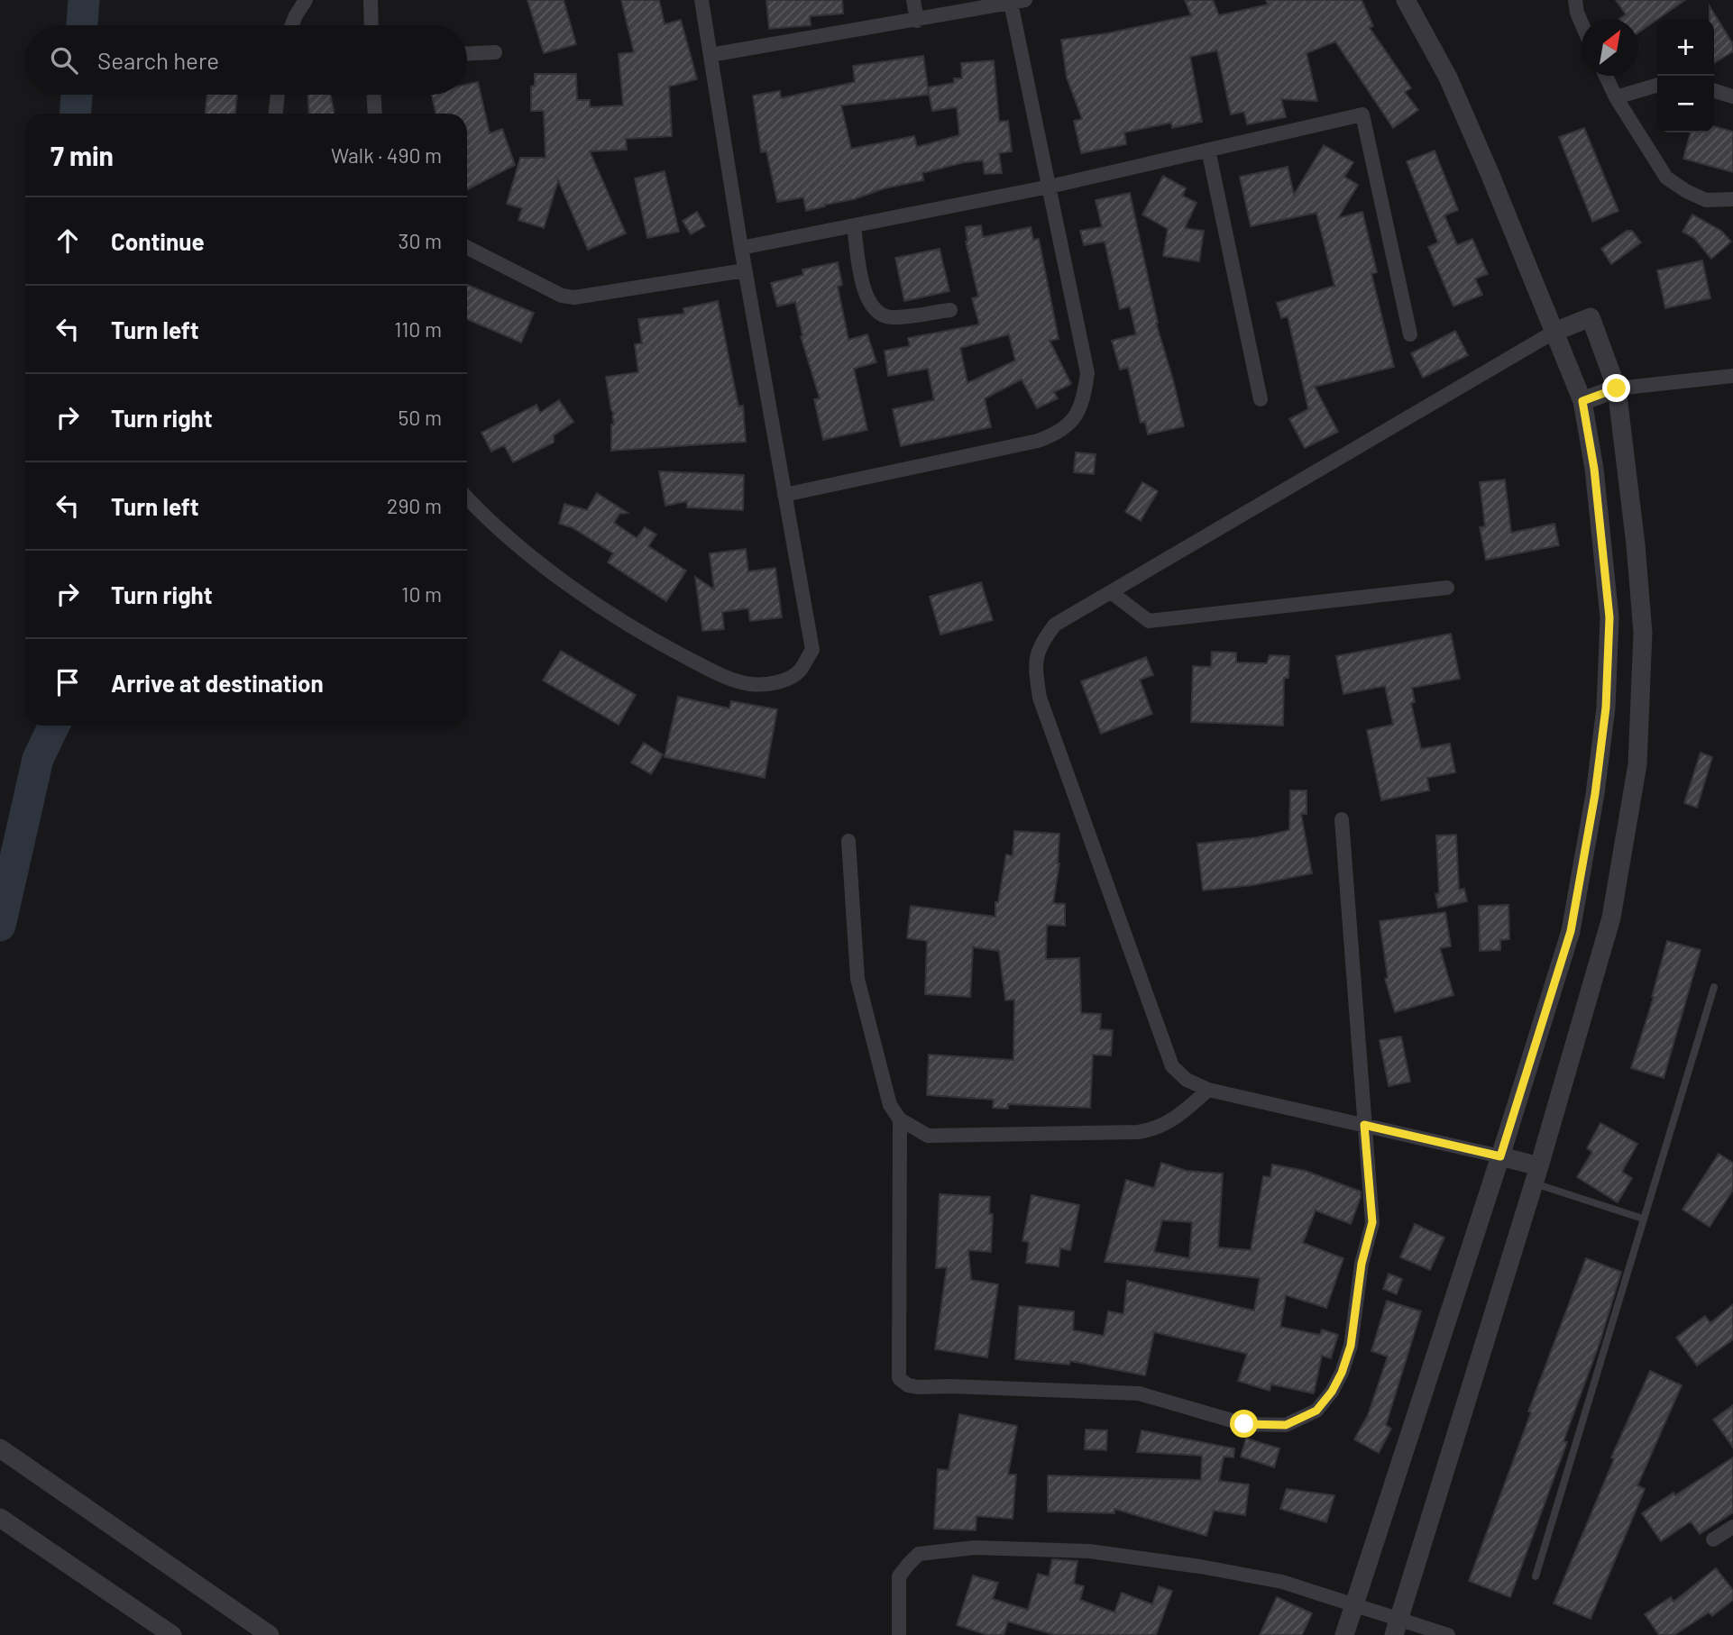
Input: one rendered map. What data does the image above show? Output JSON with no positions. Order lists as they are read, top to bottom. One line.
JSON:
{"north":"top right","page":{"map_buttons":["+","−"],"search":"Search here","heading":["7 min","Walk · 490 m"],"list":[["Continue","30 m"],["Turn left","110 m"],["Turn right","50 m"],["Turn left","290 m"],["Turn right","10 m"],"Arrive at destination"]}}
